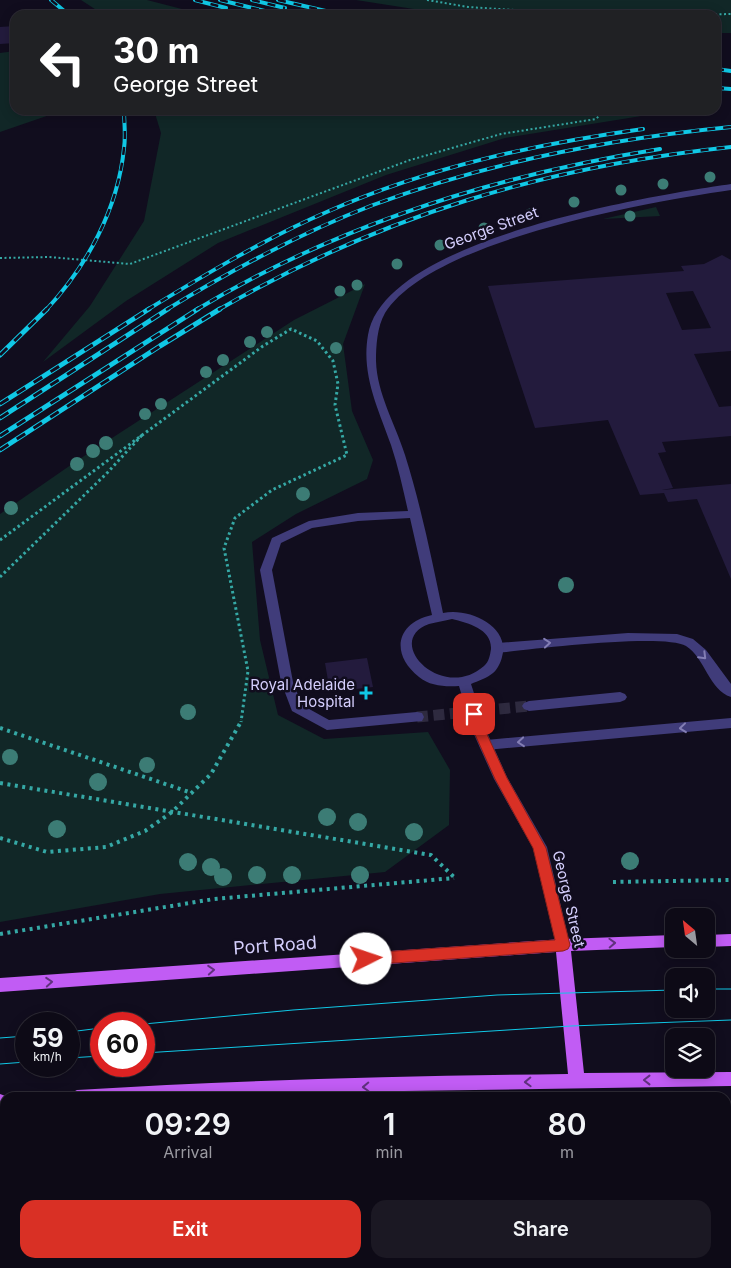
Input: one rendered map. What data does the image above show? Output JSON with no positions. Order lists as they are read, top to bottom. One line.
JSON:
{"streets":{"main road":["George Street","Port Road"]},"crossings":[["George Street","Port Road"]],"one_way":["Port Road"],"places":{"health":["Royal Adelaide Hospital"]},"north":"top left","page":{"turn":["30 m","George Street"],"speed":"59 km/h","limit":"60","eta":["09:29","Arrival","1","min","80","m"],"buttons":["Exit","Share"]}}
